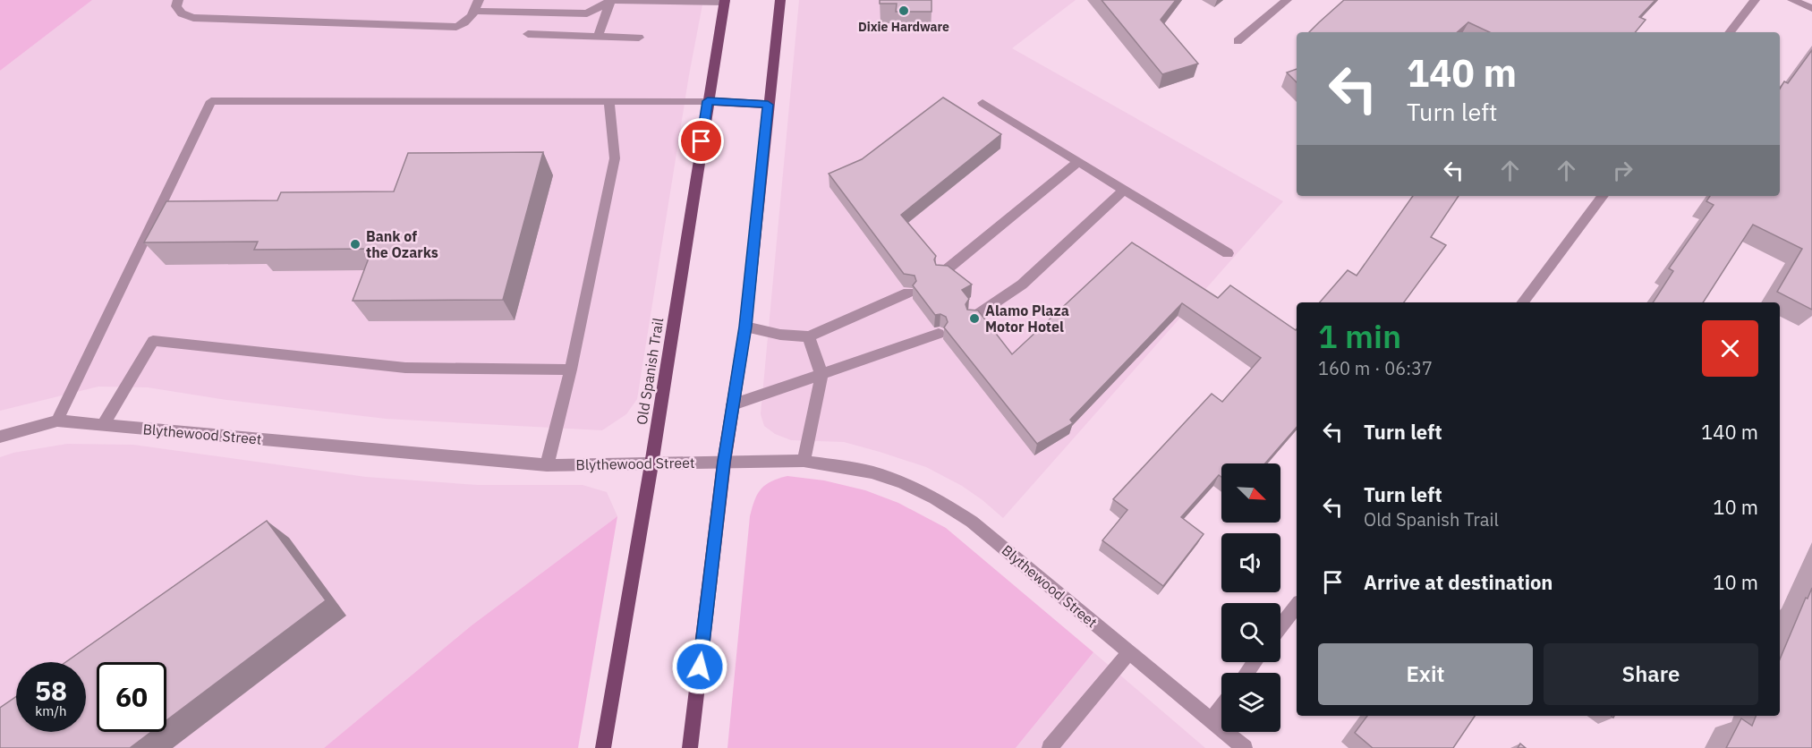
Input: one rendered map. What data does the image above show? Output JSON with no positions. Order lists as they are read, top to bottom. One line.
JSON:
{"streets":{"main road":["Old Spanish Trail"],"street":["Blythewood Street"]},"crossings":[["Old Spanish Trail","Blythewood Street"]],"places":["Dixie Hardware","Bank of the Ozarks","Alamo Plaza Motor Hotel"],"north":"bottom right","page":{"turn":["140 m","Turn left"],"heading":["1 min","160 m · 06:37"],"list":[{"name":"Turn left","value":"140 m"},{"name":"Turn left","note":"Old Spanish Trail","value":"10 m"},{"name":"Arrive at destination","value":"10 m"}],"buttons":["Exit","Share"],"speed":"58 km/h","limit":"60"}}
